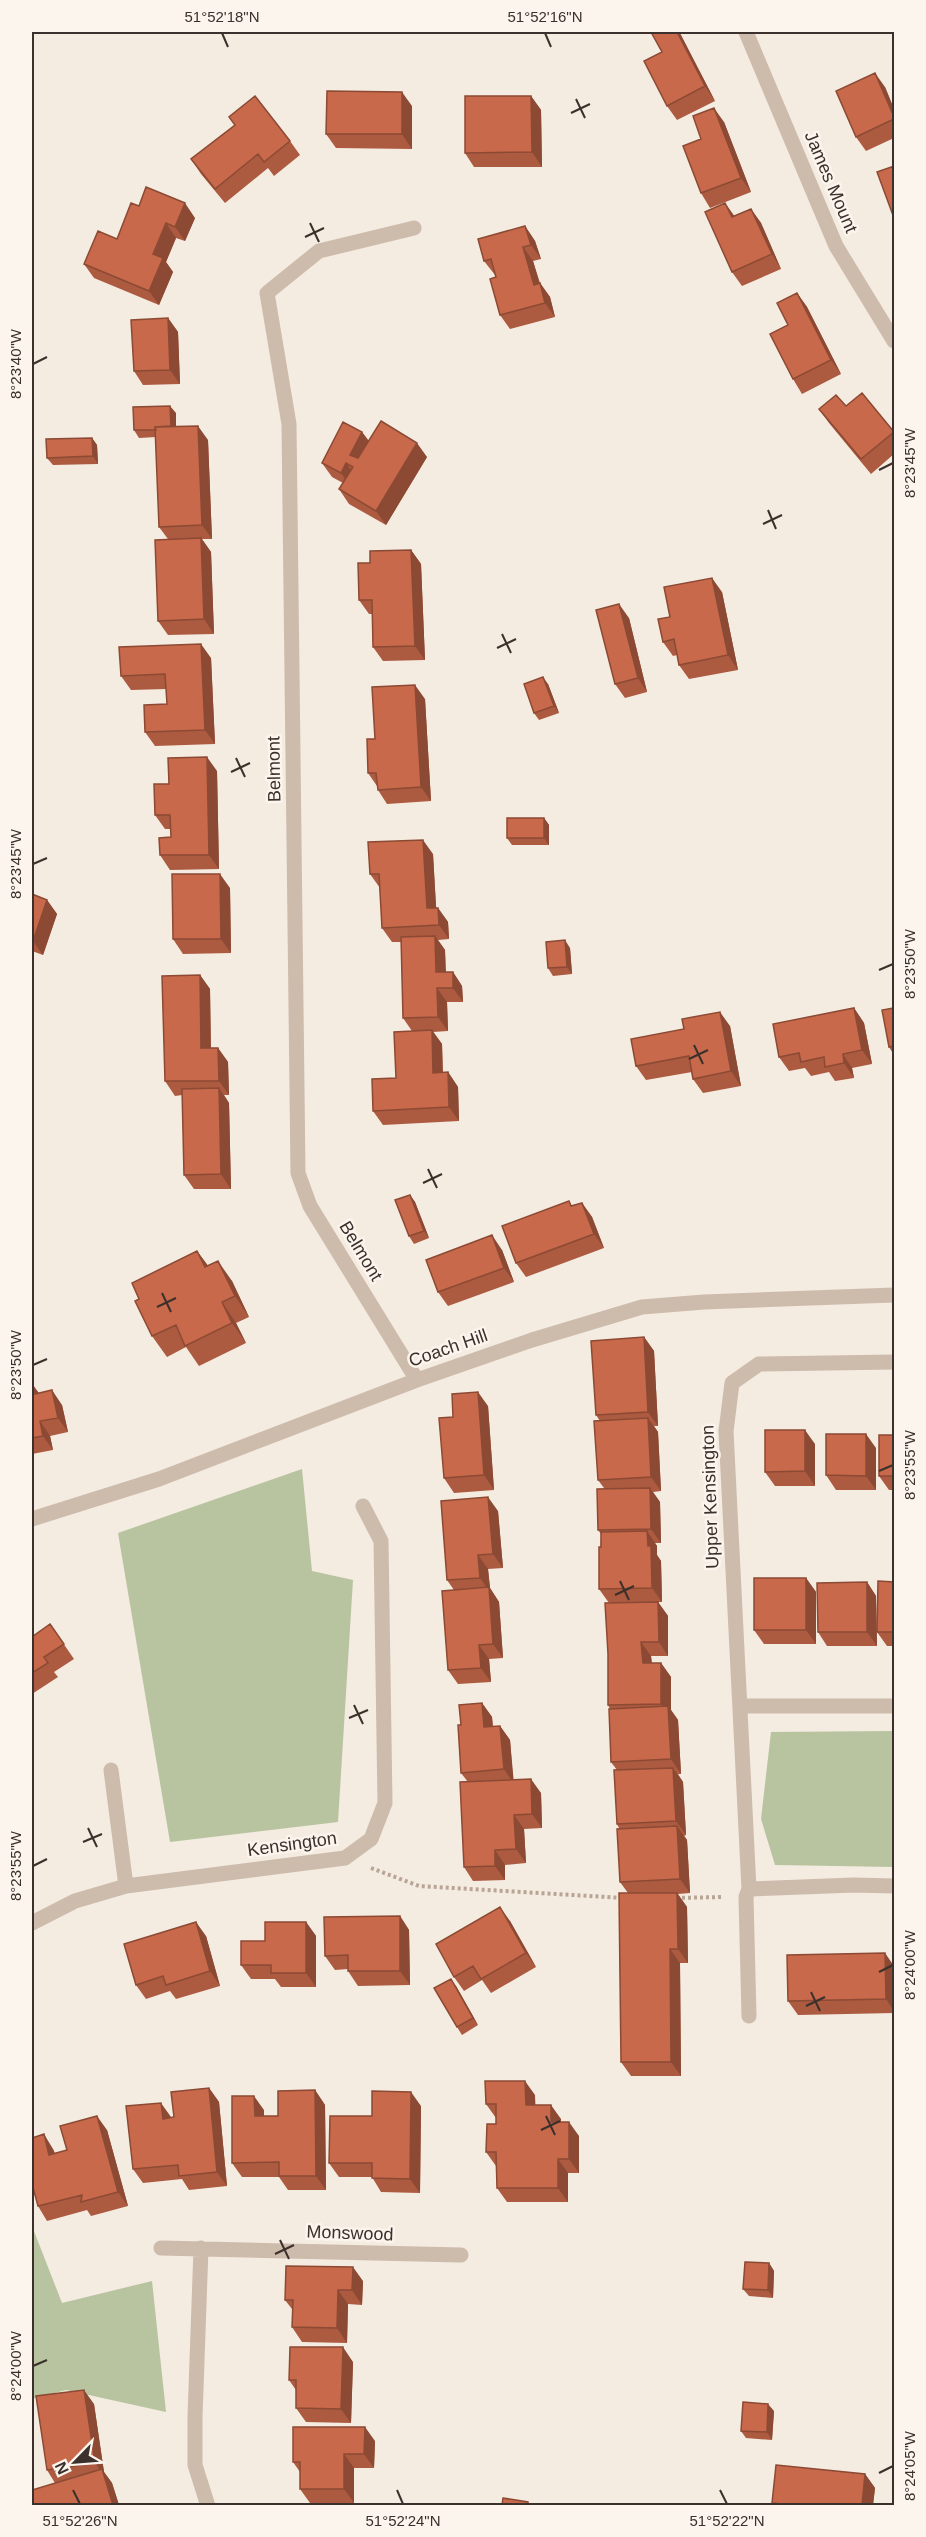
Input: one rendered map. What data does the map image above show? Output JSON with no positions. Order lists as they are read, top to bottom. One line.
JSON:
{"streets":{"street":["James Mount","Belmont","Coach Hill","Upper Kensington","Kensington","Monswood"]},"crossings":[["Belmont","Coach Hill"]],"north":"bottom left","coordinates":["51°52'18\"N","51°52'16\"N","8°23'40\"W","8°23'45\"W","8°23'50\"W","8°23'55\"W","8°24'00\"W","8°24'05\"W","51°52'26\"N","51°52'24\"N","51°52'22\"N"]}
